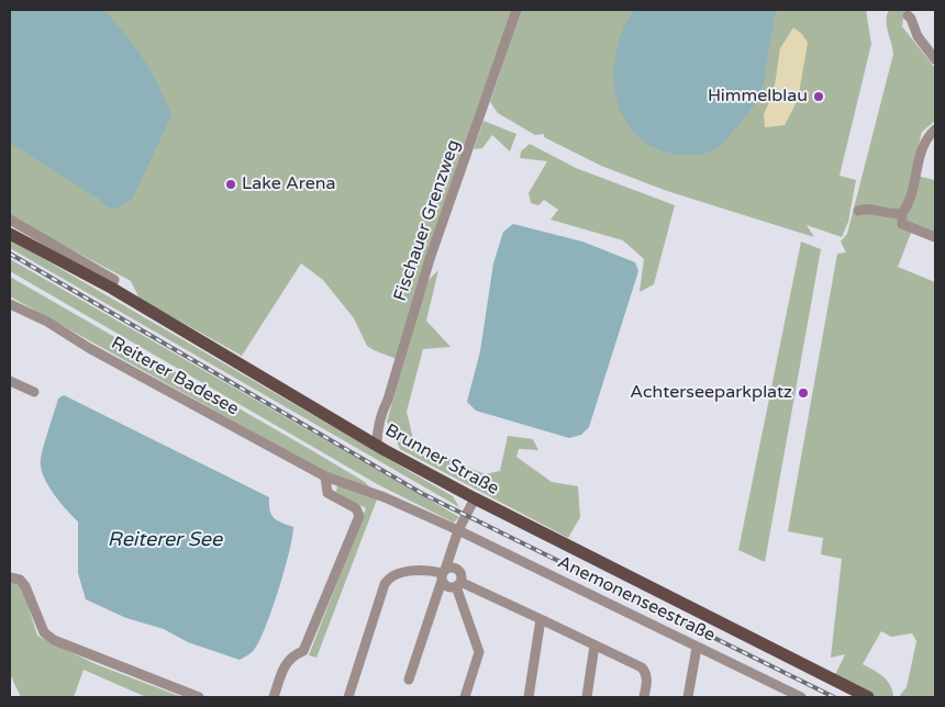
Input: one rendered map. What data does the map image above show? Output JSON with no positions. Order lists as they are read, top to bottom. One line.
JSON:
{"streets":{"main road":["Brunner Straße"],"street":["Fischauer Grenzweg","Reiterer Badesee","Anemonenseestraße"]},"crossings":[["Fischauer Grenzweg","Brunner Straße"],["Reiterer Badesee","Anemonenseestraße"]],"water":["Reiterer See"],"places":["Himmelblau","Lake Arena","Achterseeparkplatz"]}
